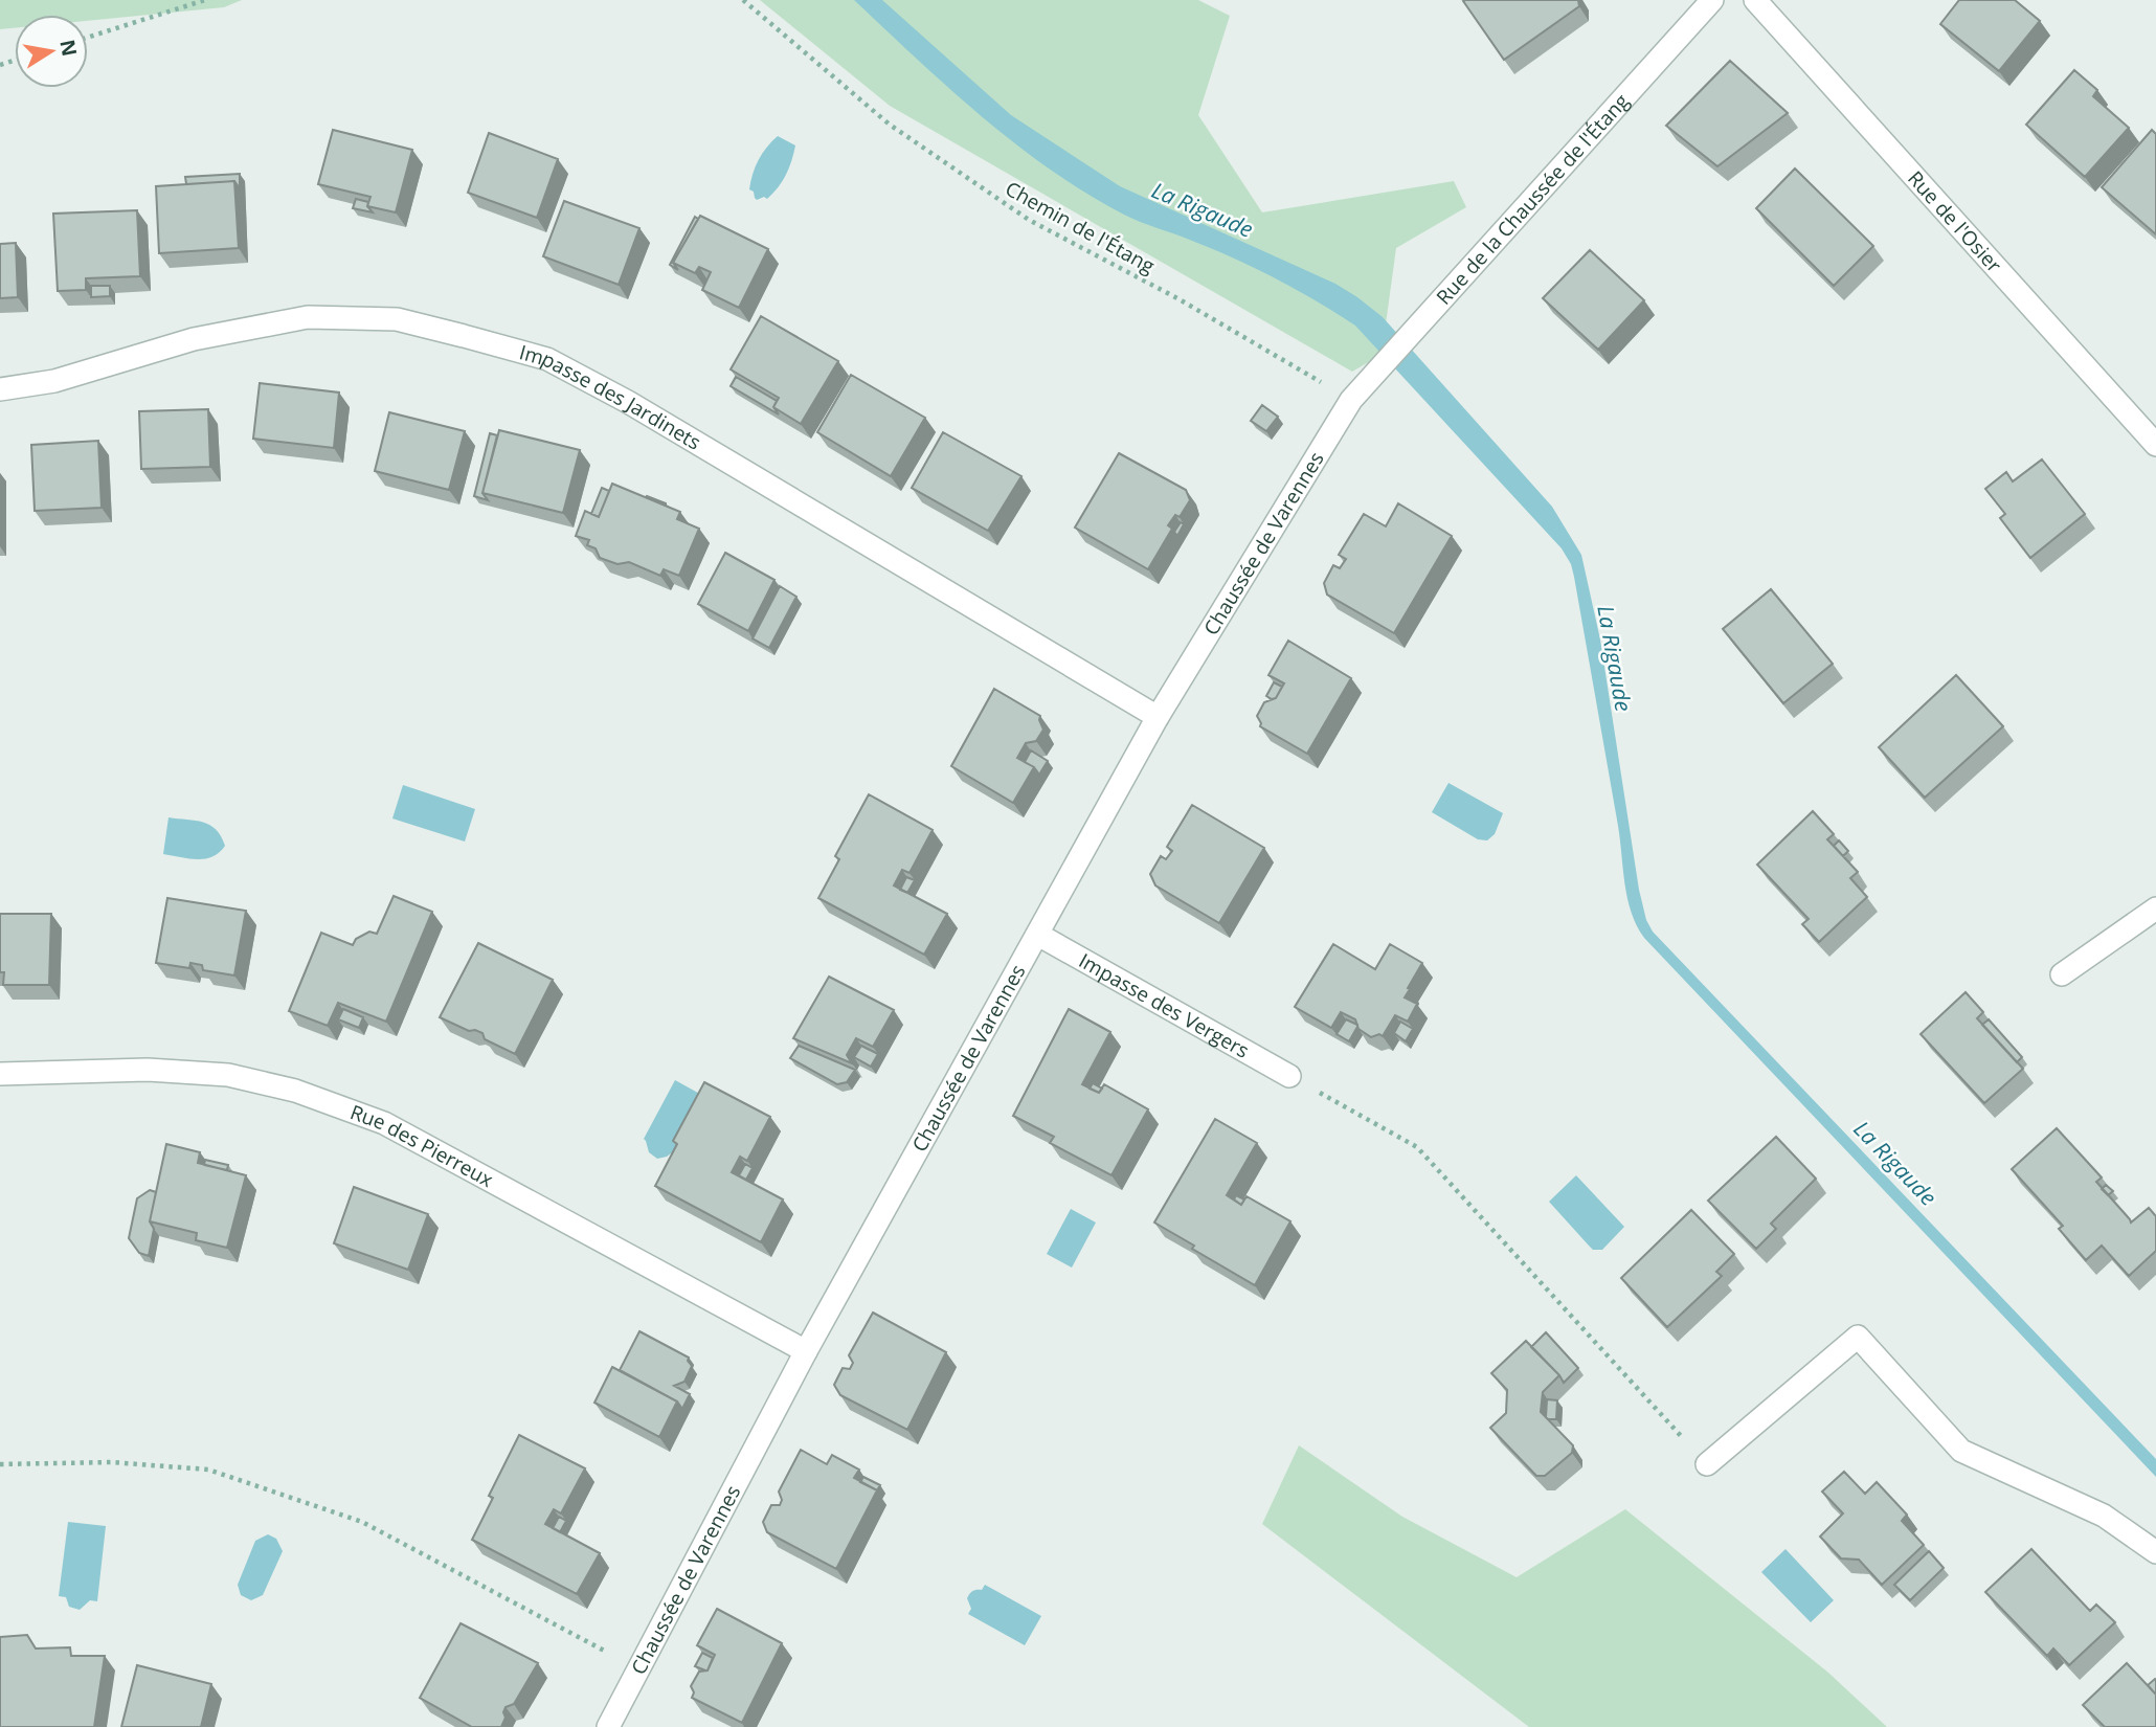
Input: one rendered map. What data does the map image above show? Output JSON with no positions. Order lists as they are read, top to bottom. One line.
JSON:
{"streets":{"street":["Rue de la Chaussée de l'Étang","Rue de l'Osier","Impasse des Jardinets","Chaussée de Varennes","Impasse des Vergers","Rue des Pierreux"],"path":["Chemin de l'Étang"]},"crossings":[["Rue de la Chaussée de l'Étang","Chemin de l'Étang"],["Rue de la Chaussée de l'Étang","Chaussée de Varennes"],["Chemin de l'Étang","Chaussée de Varennes"],["Impasse des Jardinets","Chaussée de Varennes"],["Chaussée de Varennes","Impasse des Vergers"],["Chaussée de Varennes","Rue des Pierreux"]],"water":["La Rigaude"],"north":"right"}
